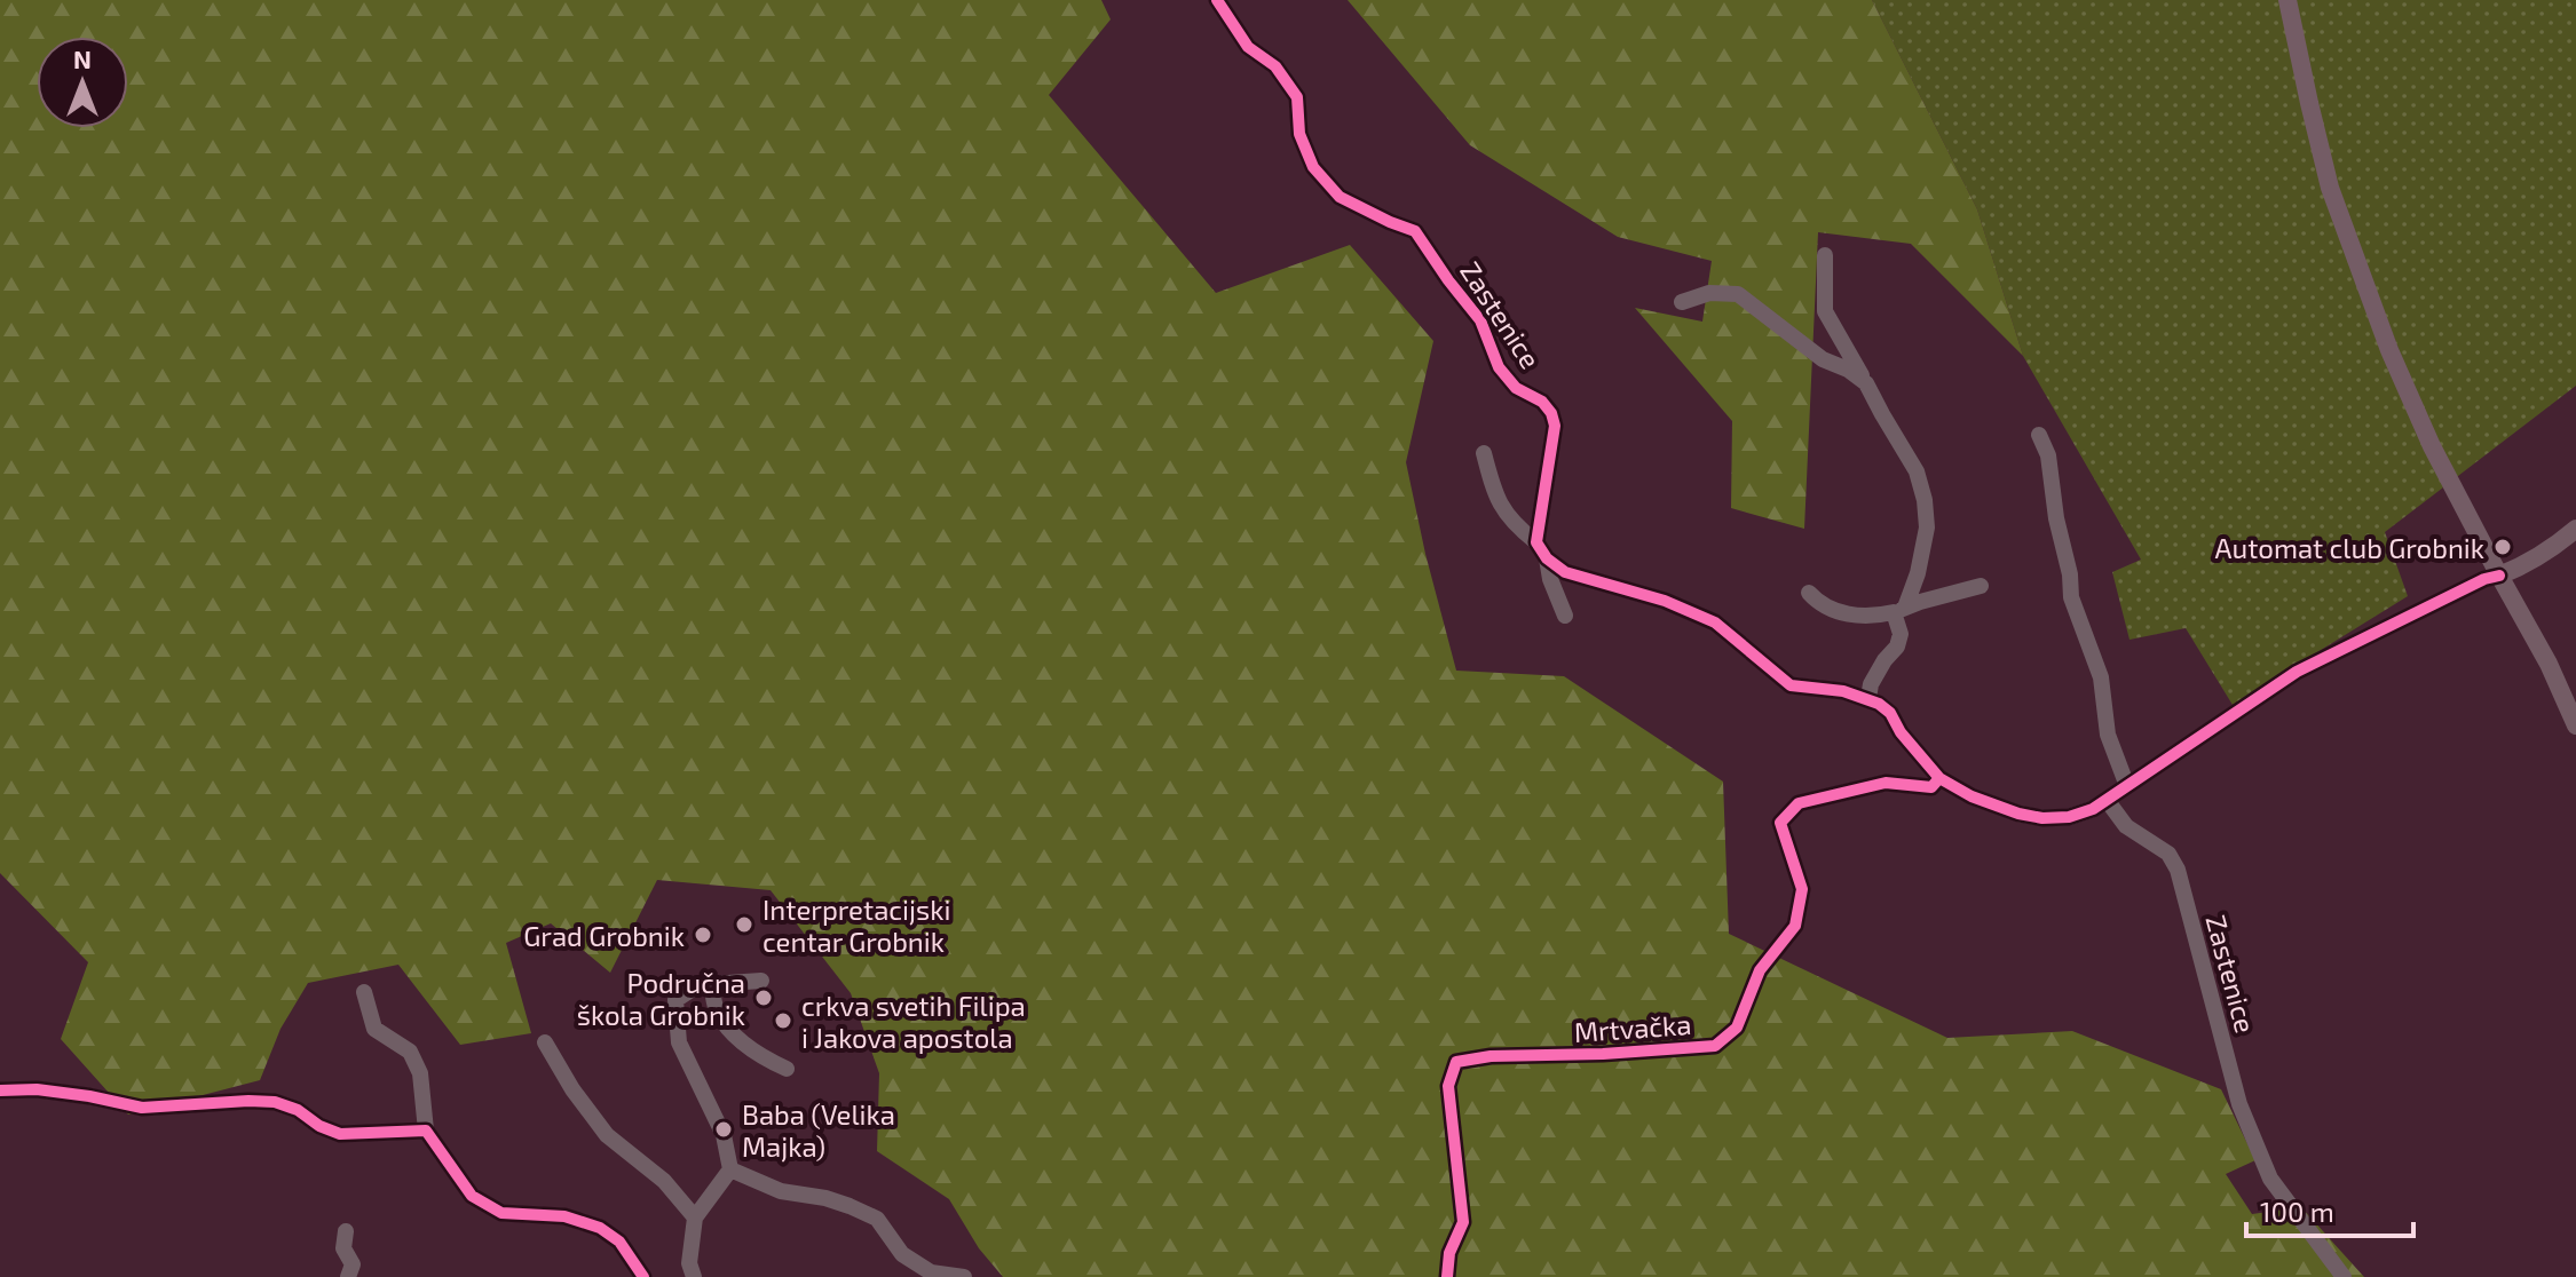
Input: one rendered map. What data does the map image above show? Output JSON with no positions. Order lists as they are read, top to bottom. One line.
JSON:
{"streets":{"street":["Zastenice","Mrtvačka"]},"places":["Automat club Grobnik","Interpretacijski centar Grobnik","Grad Grobnik","Područna škola Grobnik","crkva svetih Filipa i Jakova apostola","Baba (Velika Majka)"],"scale_bar":"100 m","north":"top"}
